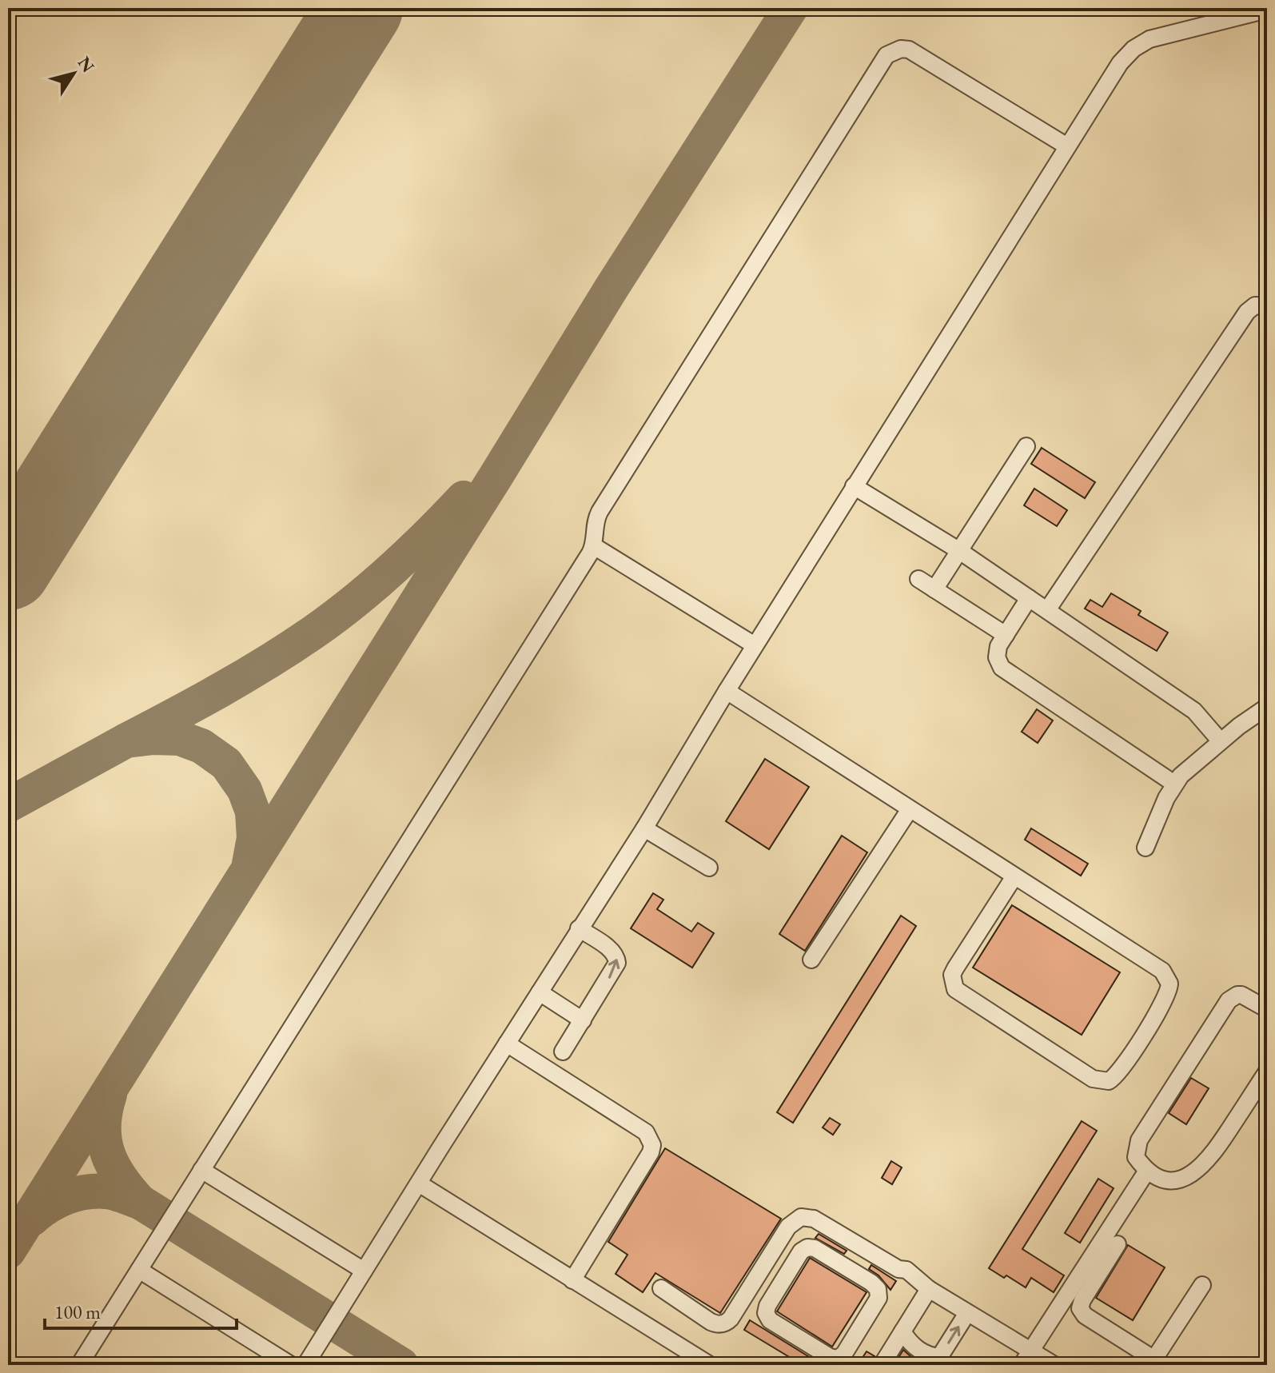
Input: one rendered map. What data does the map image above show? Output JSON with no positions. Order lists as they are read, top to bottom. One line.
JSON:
{"scale_bar":"100 m","north":"top right"}
